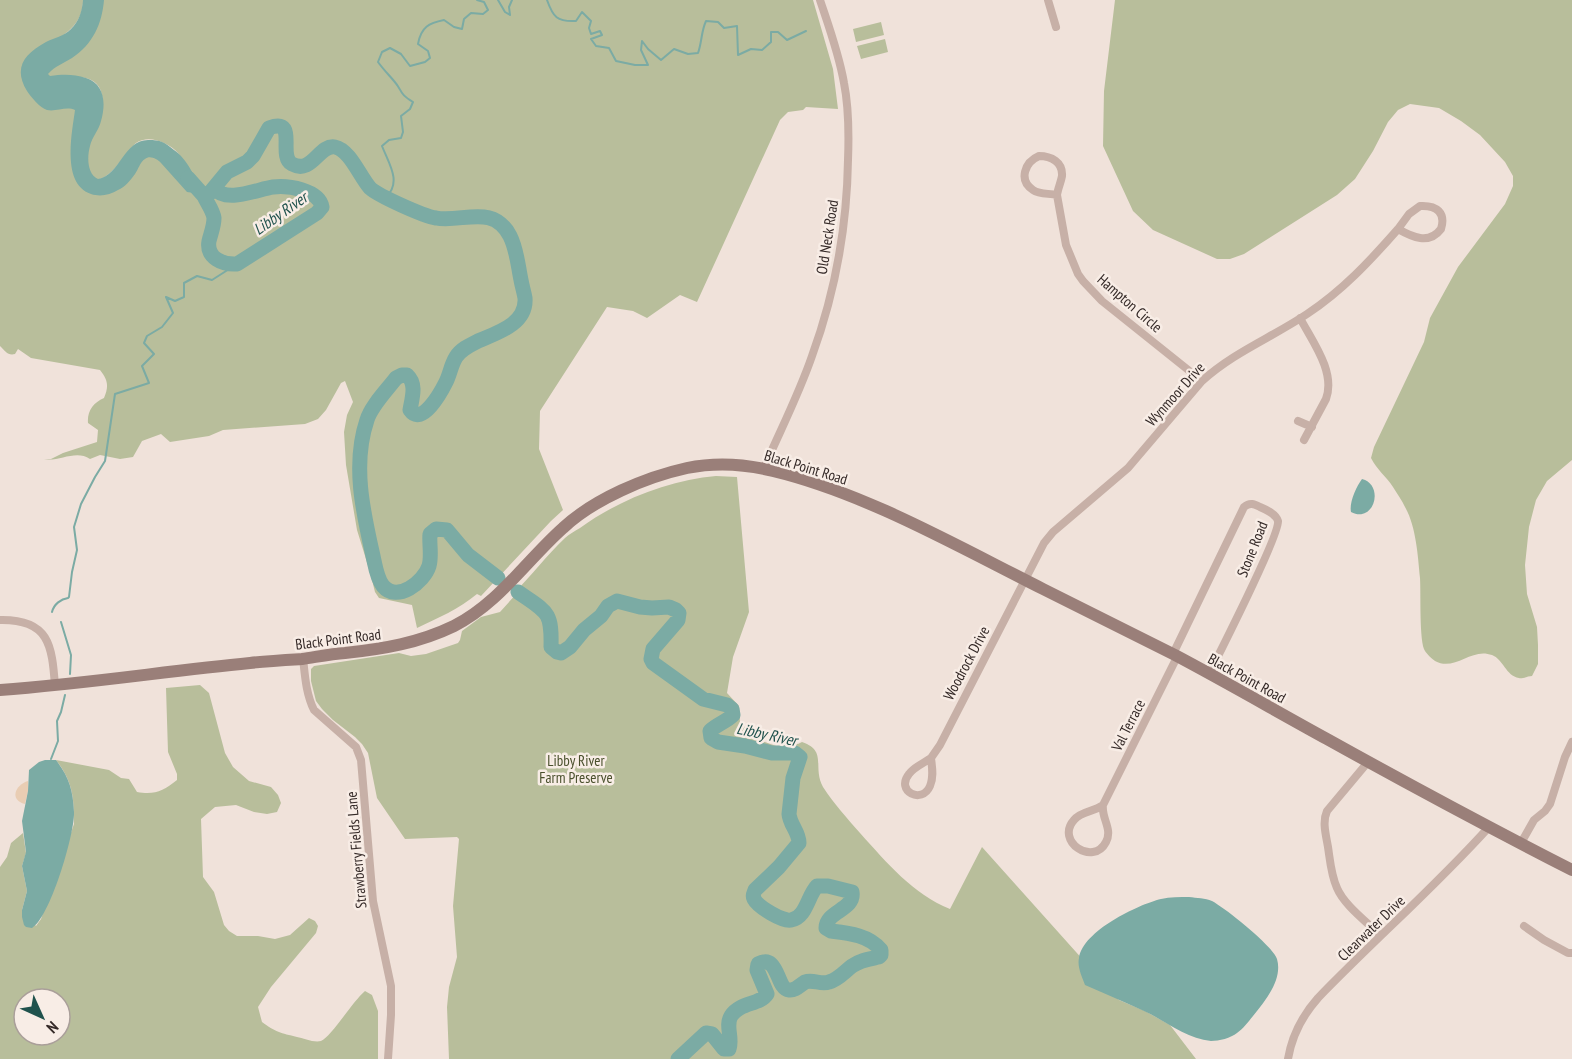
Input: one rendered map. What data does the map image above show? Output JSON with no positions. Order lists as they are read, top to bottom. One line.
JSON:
{"streets":{"main road":["Black Point Road"],"street":["Old Neck Road","Hampton Circle","Wynmoor Drive","Stone Road","Woodrock Drive","Val Terrace","Strawberry Fields Lane","Clearwater Drive"]},"crossings":[["Old Neck Road","Black Point Road"],["Hampton Circle","Wynmoor Drive"],["Wynmoor Drive","Black Point Road"],["Wynmoor Drive","Woodrock Drive"],["Black Point Road","Stone Road"],["Black Point Road","Woodrock Drive"],["Black Point Road","Val Terrace"],["Black Point Road","Strawberry Fields Lane"],["Black Point Road","Clearwater Drive"],["Stone Road","Val Terrace"]],"water":["Libby River"],"parks":["Libby River Farm Preserve"],"north":"bottom right"}
